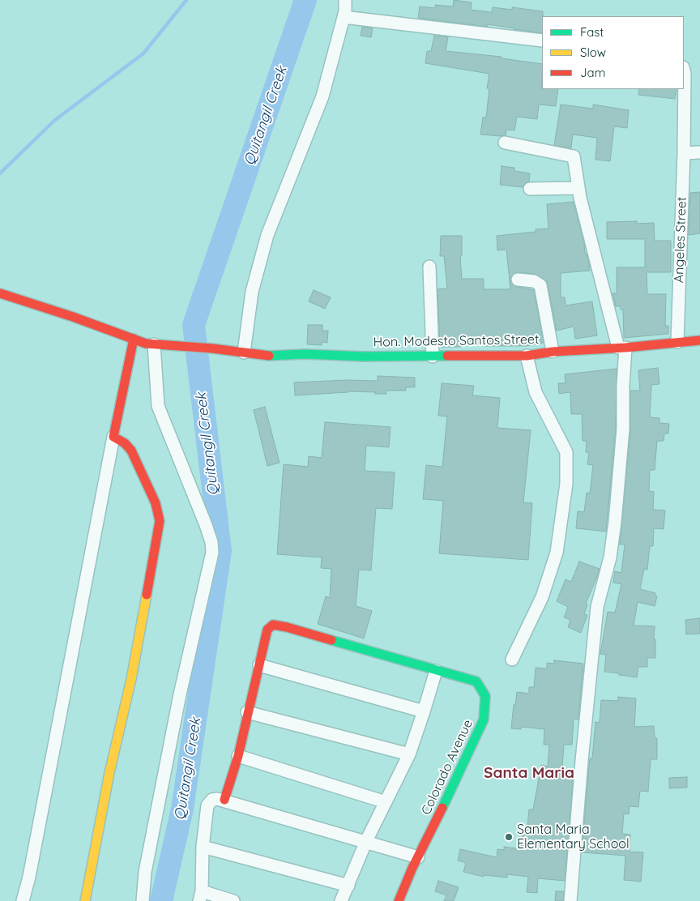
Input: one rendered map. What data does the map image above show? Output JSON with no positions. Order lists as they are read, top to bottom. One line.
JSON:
{"streets":{"street":["Angeles Street","Hon. Modesto Santos Street","Colorado Avenue"]},"crossings":[["Angeles Street","Hon. Modesto Santos Street"]],"districts":["Santa Maria"],"water":["Quitangil Creek"],"places":["Santa Maria Elementary School"],"legend":["Fast","Slow","Jam"]}
